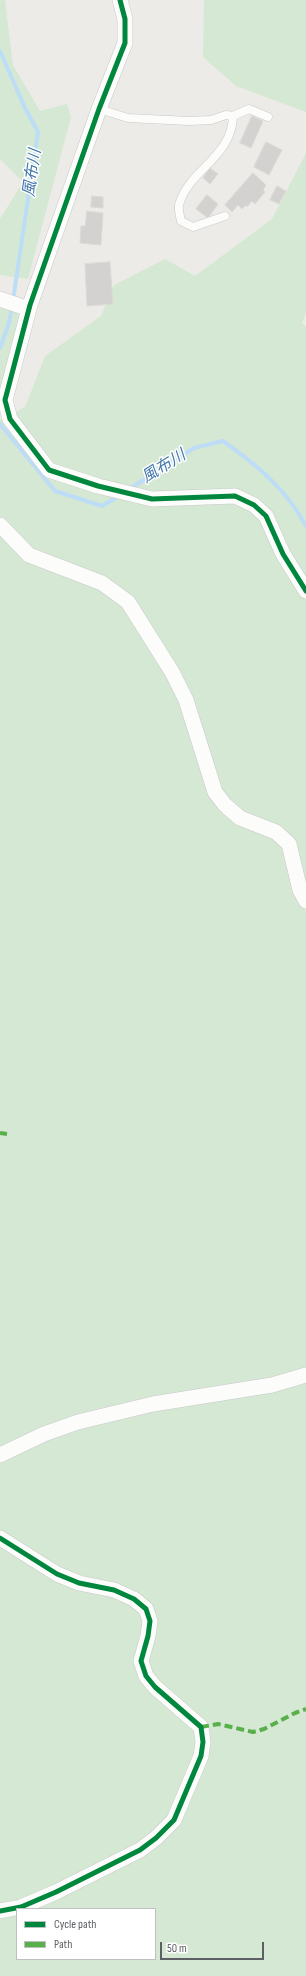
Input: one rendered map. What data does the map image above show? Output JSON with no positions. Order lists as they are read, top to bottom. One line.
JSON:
{"water":["風布川"],"legend":["Cycle path","Path"],"scale_bar":"50 m"}
